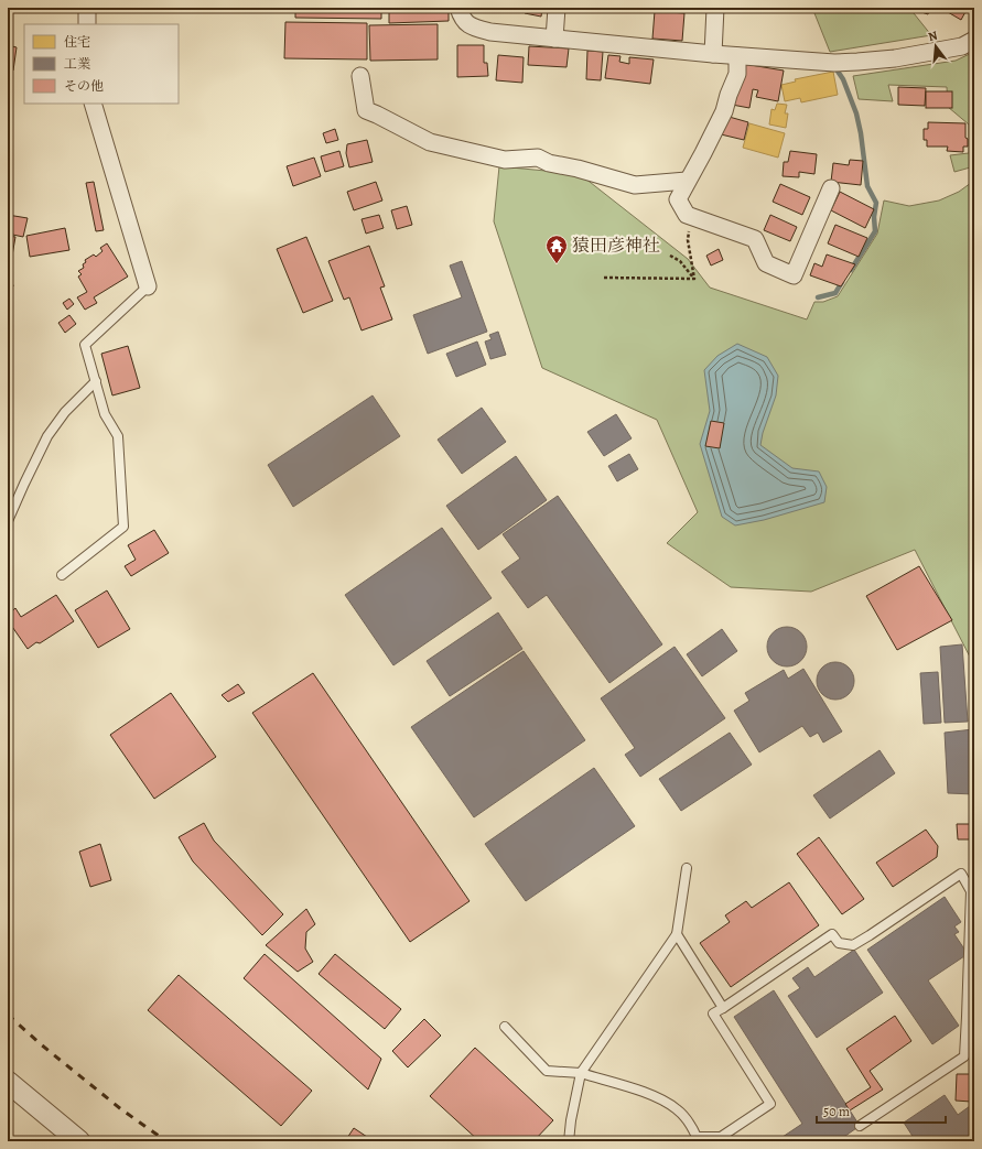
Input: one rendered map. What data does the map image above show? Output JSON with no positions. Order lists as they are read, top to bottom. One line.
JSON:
{"places":{"temple":["猿田彦神社"]},"legend":["住宅","工業","その他"],"scale_bar":"50 m","north":"top"}
